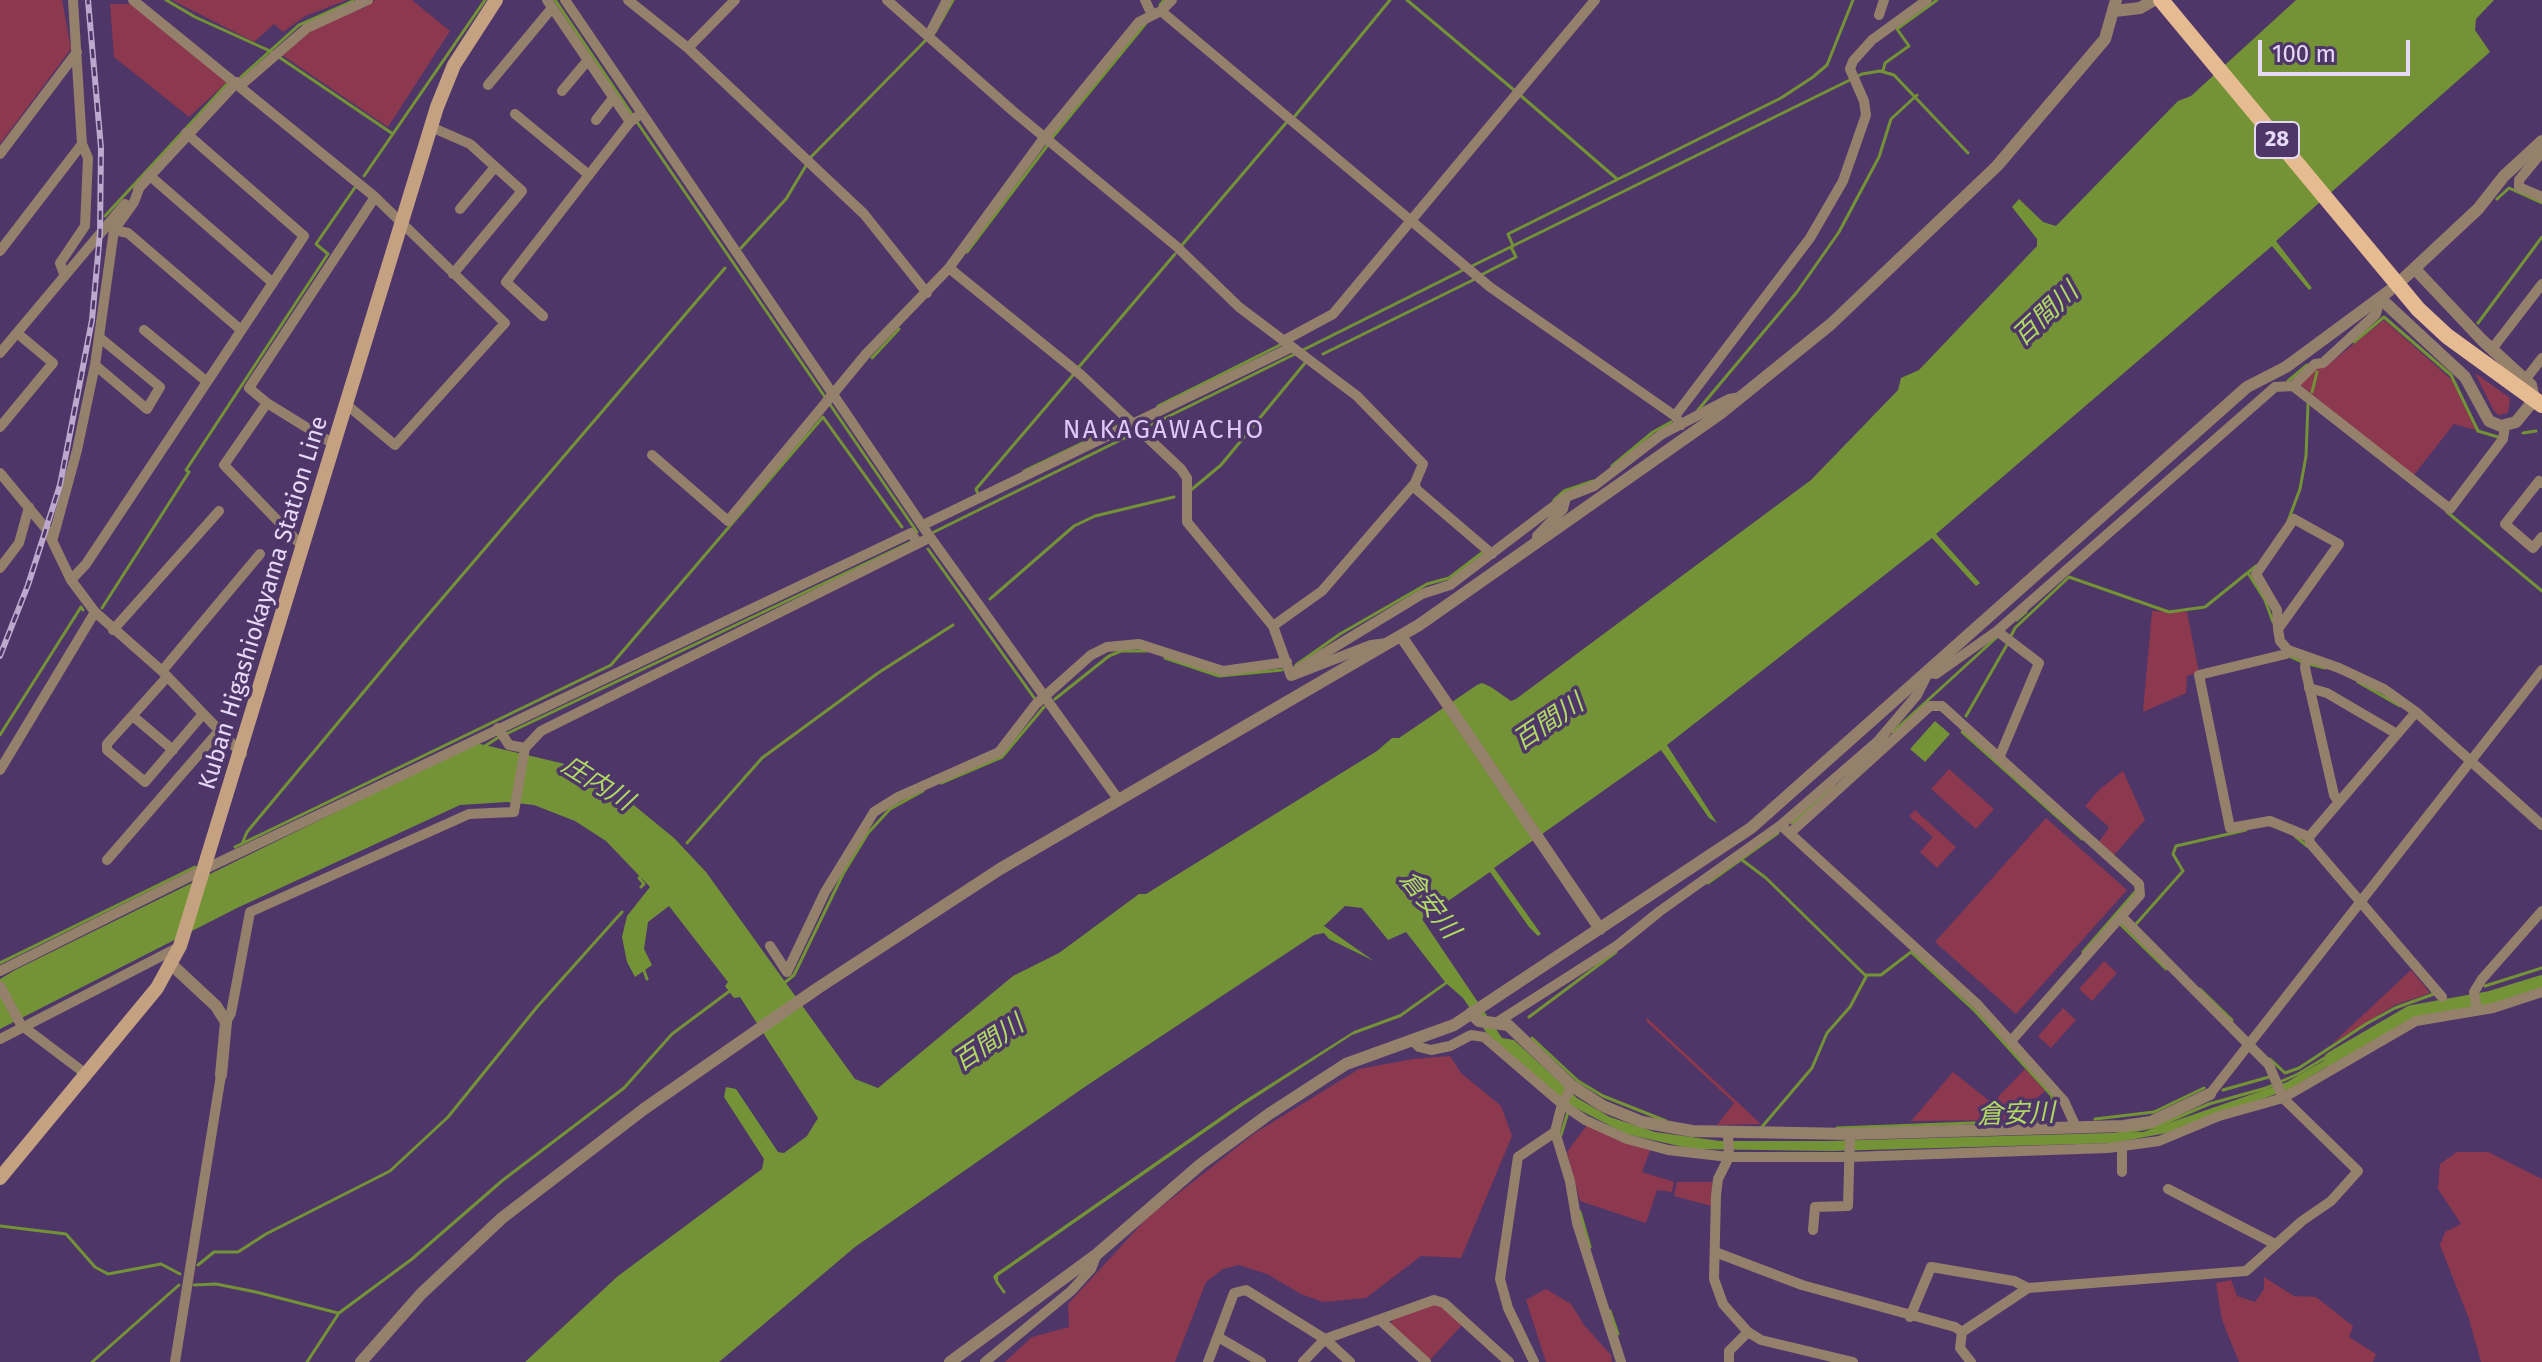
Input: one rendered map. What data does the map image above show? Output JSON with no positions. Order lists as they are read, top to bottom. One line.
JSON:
{"streets":{"main road":["28","Kuban Higashiokayama Station Line"]},"districts":["NAKAGAWACHO"],"water":["百間川","庄内川","倉安川"],"scale_bar":"100 m"}
